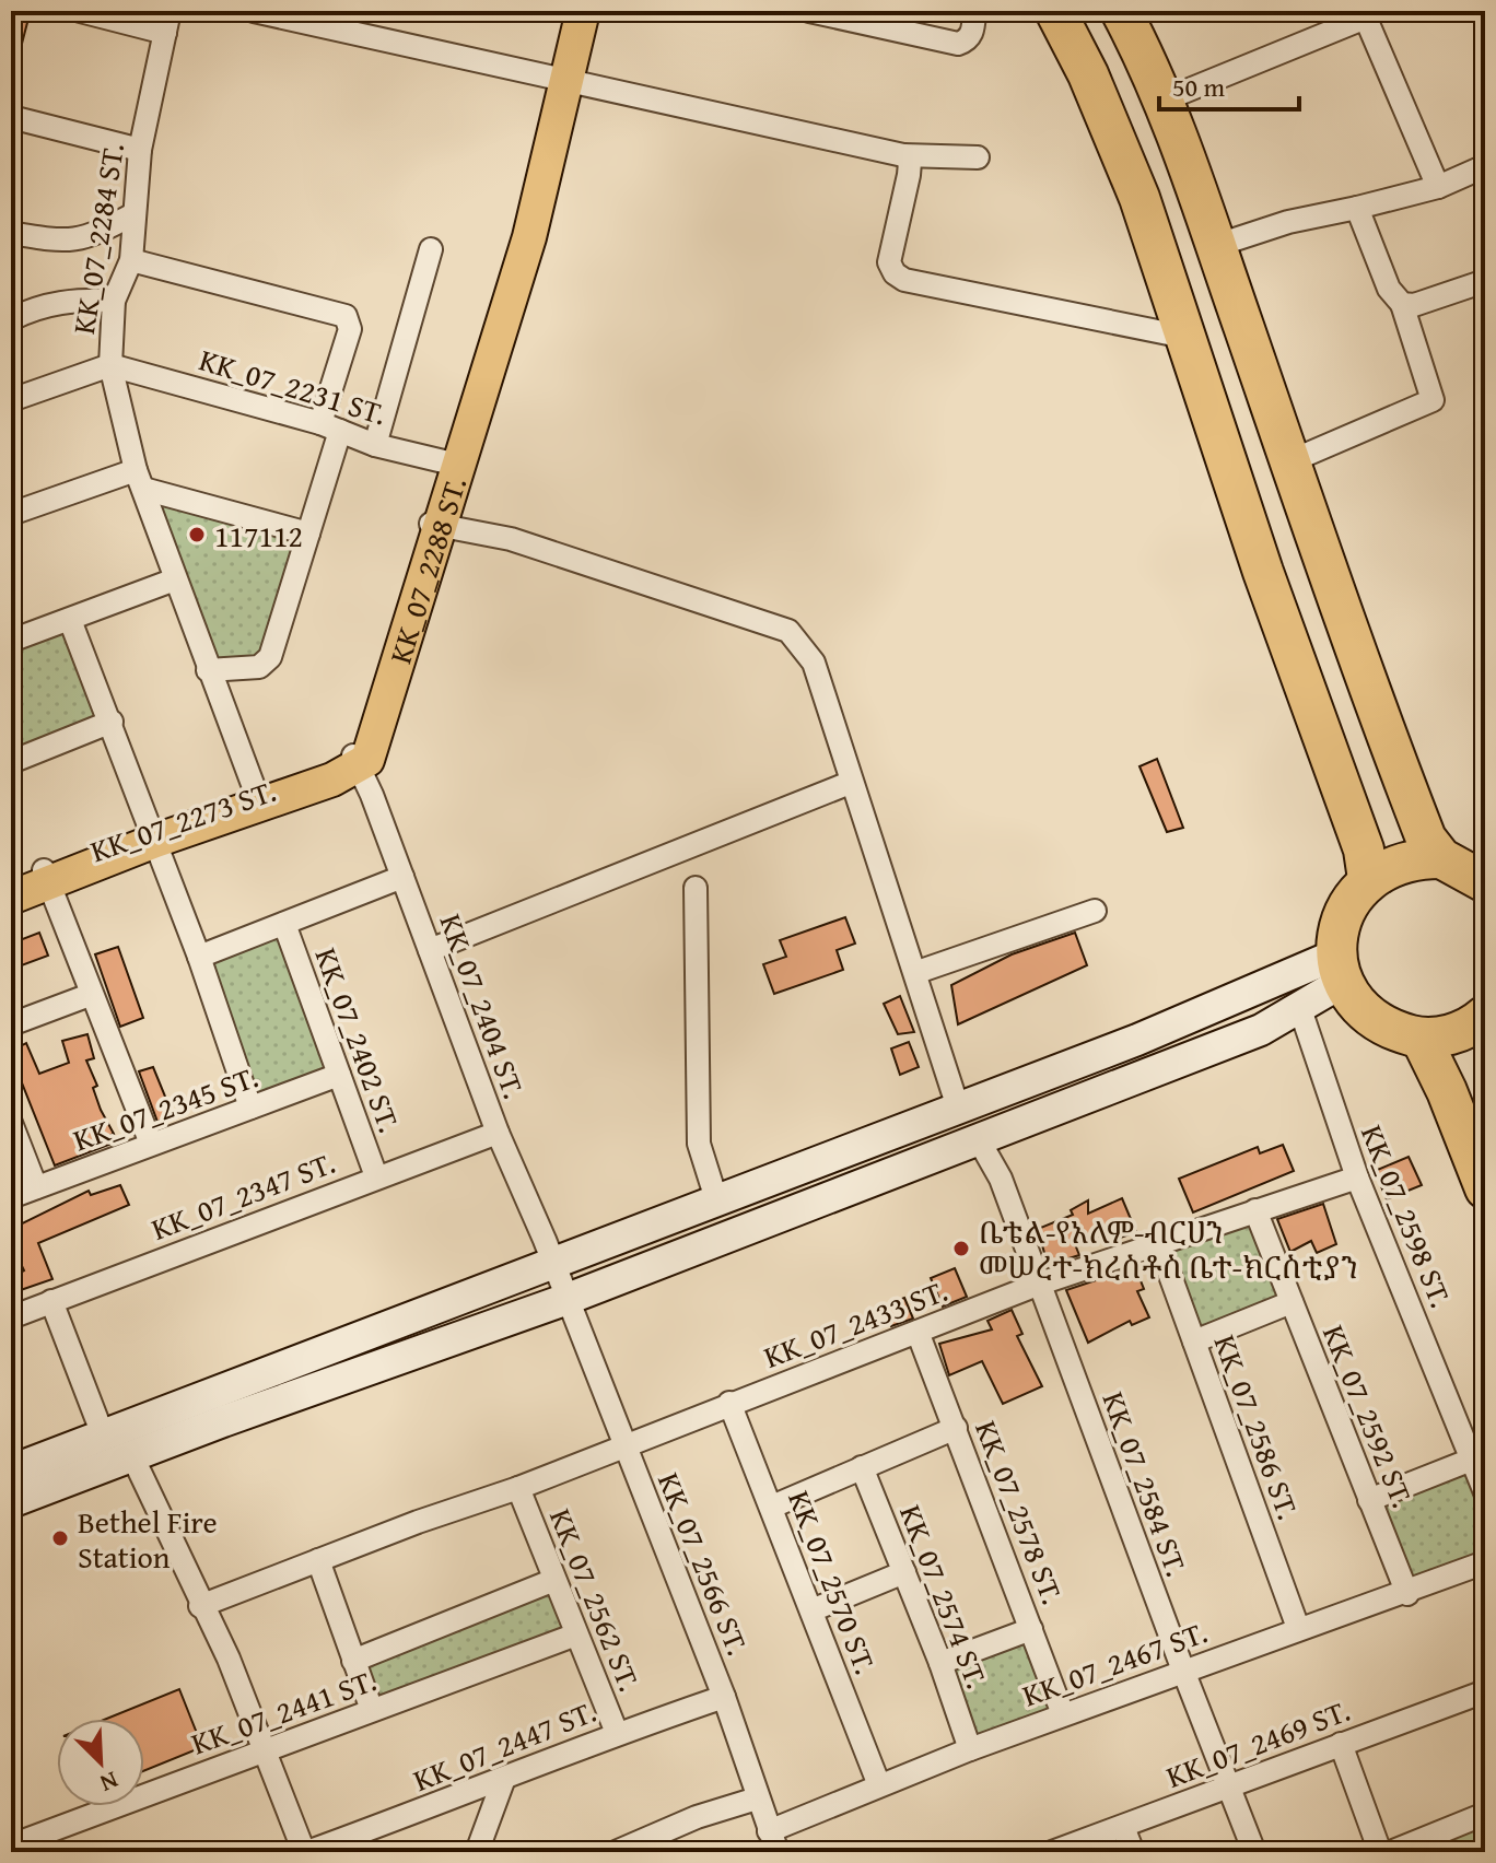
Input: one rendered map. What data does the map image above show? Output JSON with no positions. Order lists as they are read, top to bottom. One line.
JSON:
{"streets":{"main road":["KK_07_2288 ST.","KK_07_2273 ST."],"street":["KK_07_2284 ST.","KK_07_2231 ST.","KK_07_2404 ST.","KK_07_2402 ST.","KK_07_2345 ST.","KK_07_2347 ST.","KK_07_2598 ST.","KK_07_2433 ST.","KK_07_2592 ST.","KK_07_2586 ST.","KK_07_2584 ST.","KK_07_2578 ST.","KK_07_2566 ST.","KK_07_2570 ST.","KK_07_2574 ST.","KK_07_2562 ST.","KK_07_2467 ST.","KK_07_2441 ST.","KK_07_2469 ST.","KK_07_2447 ST."]},"crossings":[["KK_07_2284 ST.","KK_07_2231 ST."],["KK_07_2284 ST.","KK_07_2273 ST."],["KK_07_2231 ST.","KK_07_2288 ST."],["KK_07_2288 ST.","KK_07_2273 ST."],["KK_07_2288 ST.","KK_07_2404 ST."],["KK_07_2273 ST.","KK_07_2404 ST."],["KK_07_2404 ST.","KK_07_2347 ST."],["KK_07_2404 ST.","KK_07_2566 ST."],["KK_07_2402 ST.","KK_07_2345 ST."],["KK_07_2402 ST.","KK_07_2347 ST."],["KK_07_2598 ST.","KK_07_2433 ST."],["KK_07_2433 ST.","KK_07_2592 ST."],["KK_07_2433 ST.","KK_07_2586 ST."],["KK_07_2433 ST.","KK_07_2584 ST."],["KK_07_2433 ST.","KK_07_2578 ST."],["KK_07_2433 ST.","KK_07_2566 ST."],["KK_07_2433 ST.","KK_07_2570 ST."],["KK_07_2433 ST.","KK_07_2562 ST."],["KK_07_2592 ST.","KK_07_2467 ST."],["KK_07_2586 ST.","KK_07_2467 ST."],["KK_07_2584 ST.","KK_07_2467 ST."],["KK_07_2584 ST.","KK_07_2469 ST."],["KK_07_2578 ST.","KK_07_2467 ST."],["KK_07_2566 ST.","KK_07_2467 ST."],["KK_07_2566 ST.","KK_07_2447 ST."],["KK_07_2570 ST.","KK_07_2467 ST."],["KK_07_2574 ST.","KK_07_2467 ST."],["KK_07_2562 ST.","KK_07_2441 ST."],["KK_07_2562 ST.","KK_07_2447 ST."]],"places":["117112","ቤቴል-የአለም-ብርሀን መሠረተ-ክረስቶስ ቤተ-ክርስቲያን","Bethel Fire Station"],"scale_bar":"50 m","north":"bottom right"}
